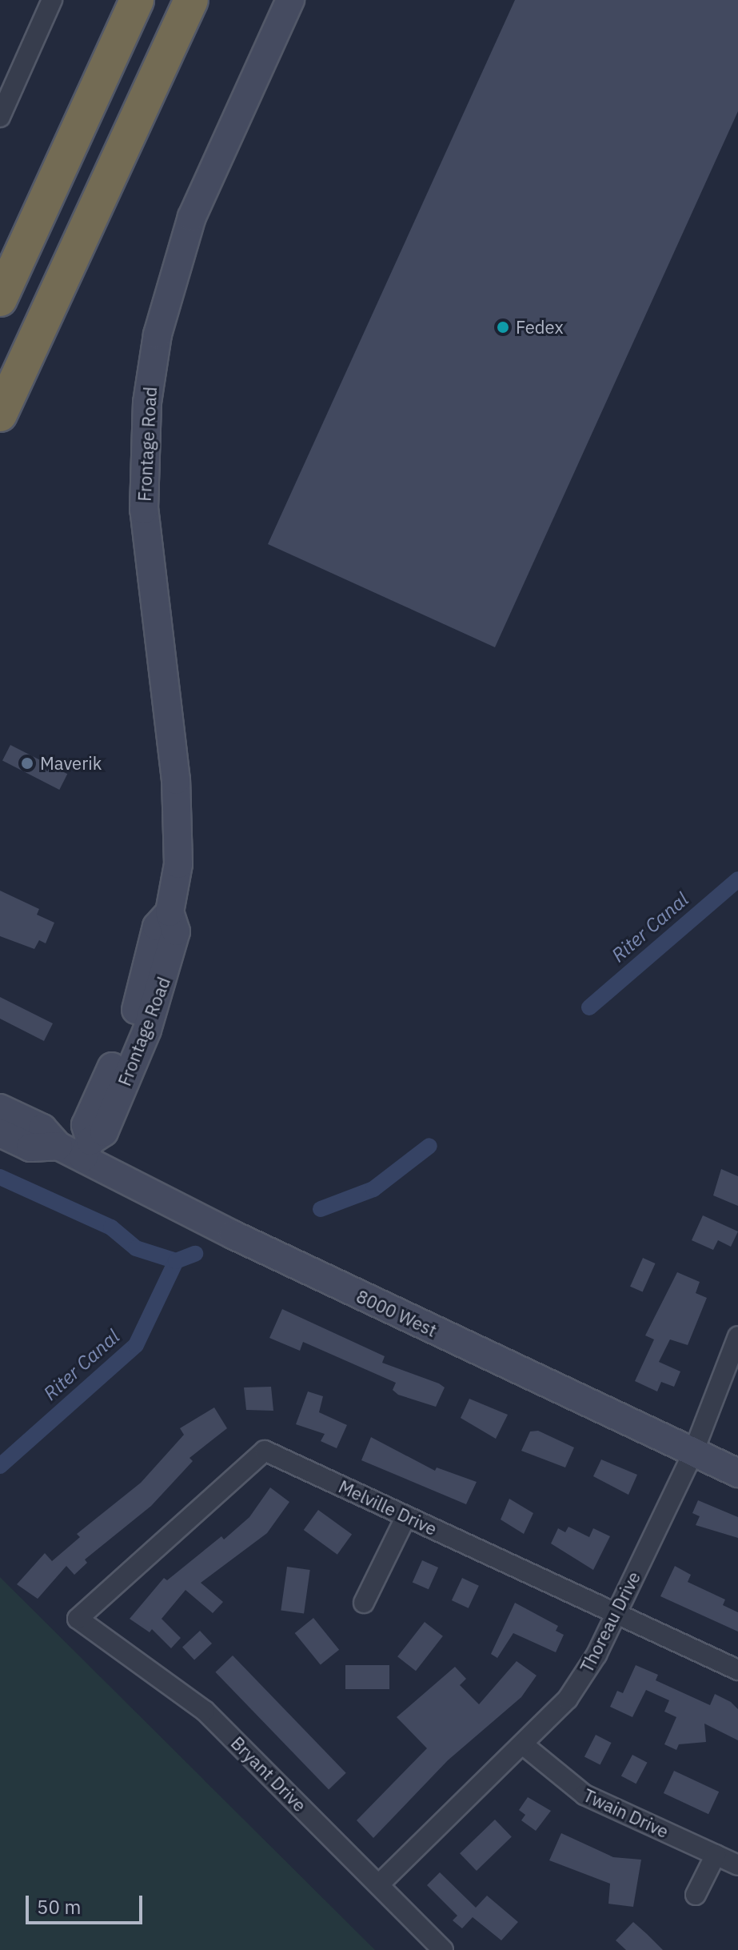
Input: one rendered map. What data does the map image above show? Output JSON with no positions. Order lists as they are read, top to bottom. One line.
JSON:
{"streets":{"street":["Frontage Road","8000 West","Melville Drive","Thoreau Drive","Bryant Drive","Twain Drive"]},"crossings":[["Frontage Road","8000 West"],["8000 West","Thoreau Drive"],["Melville Drive","Thoreau Drive"],["Melville Drive","Bryant Drive"],["Thoreau Drive","Bryant Drive"],["Thoreau Drive","Twain Drive"]],"water":["Riter Canal"],"places":["Fedex","Maverik"],"scale_bar":"50 m"}
